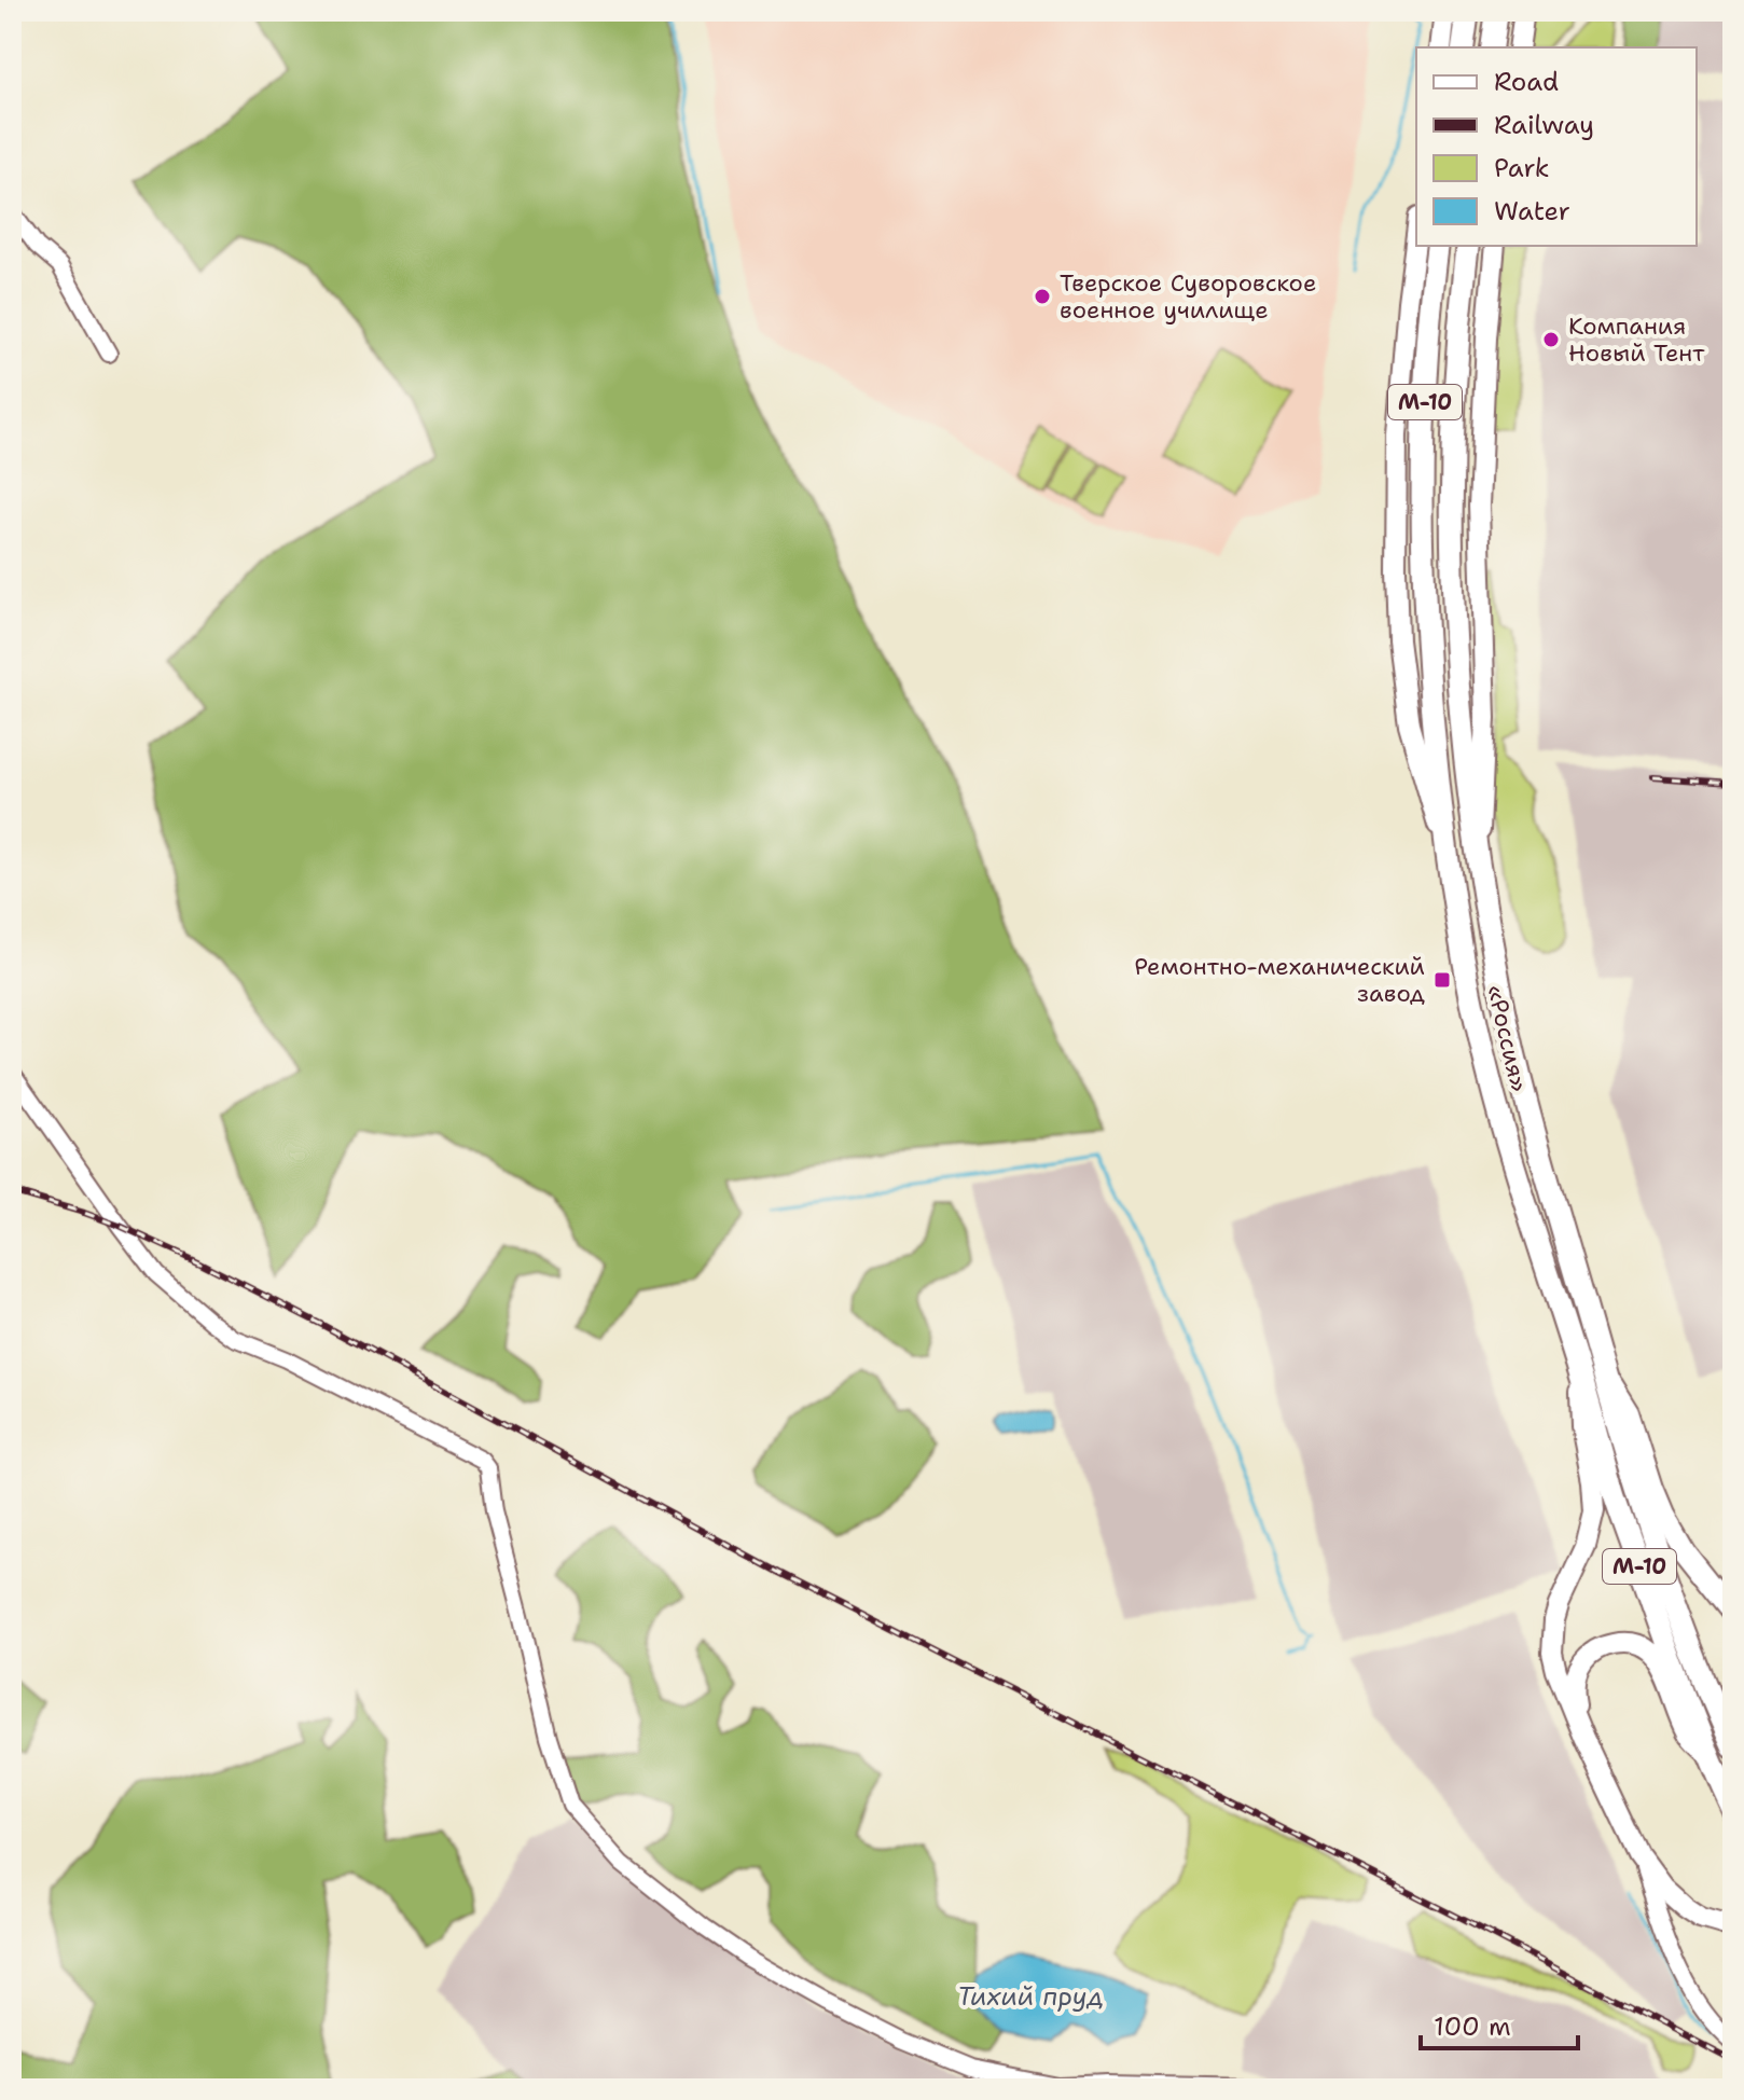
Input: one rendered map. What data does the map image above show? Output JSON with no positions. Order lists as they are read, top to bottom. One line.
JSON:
{"streets":{"highway":["М-10","«Россия»"]},"water":["Тихий пруд"],"places":{"other":["Тверское Суворовское военное училище","Компания Новый Тент"],"transit":["Ремонтно-механический завод"]},"legend":["Road","Railway","Park","Water"],"scale_bar":"100 m"}
